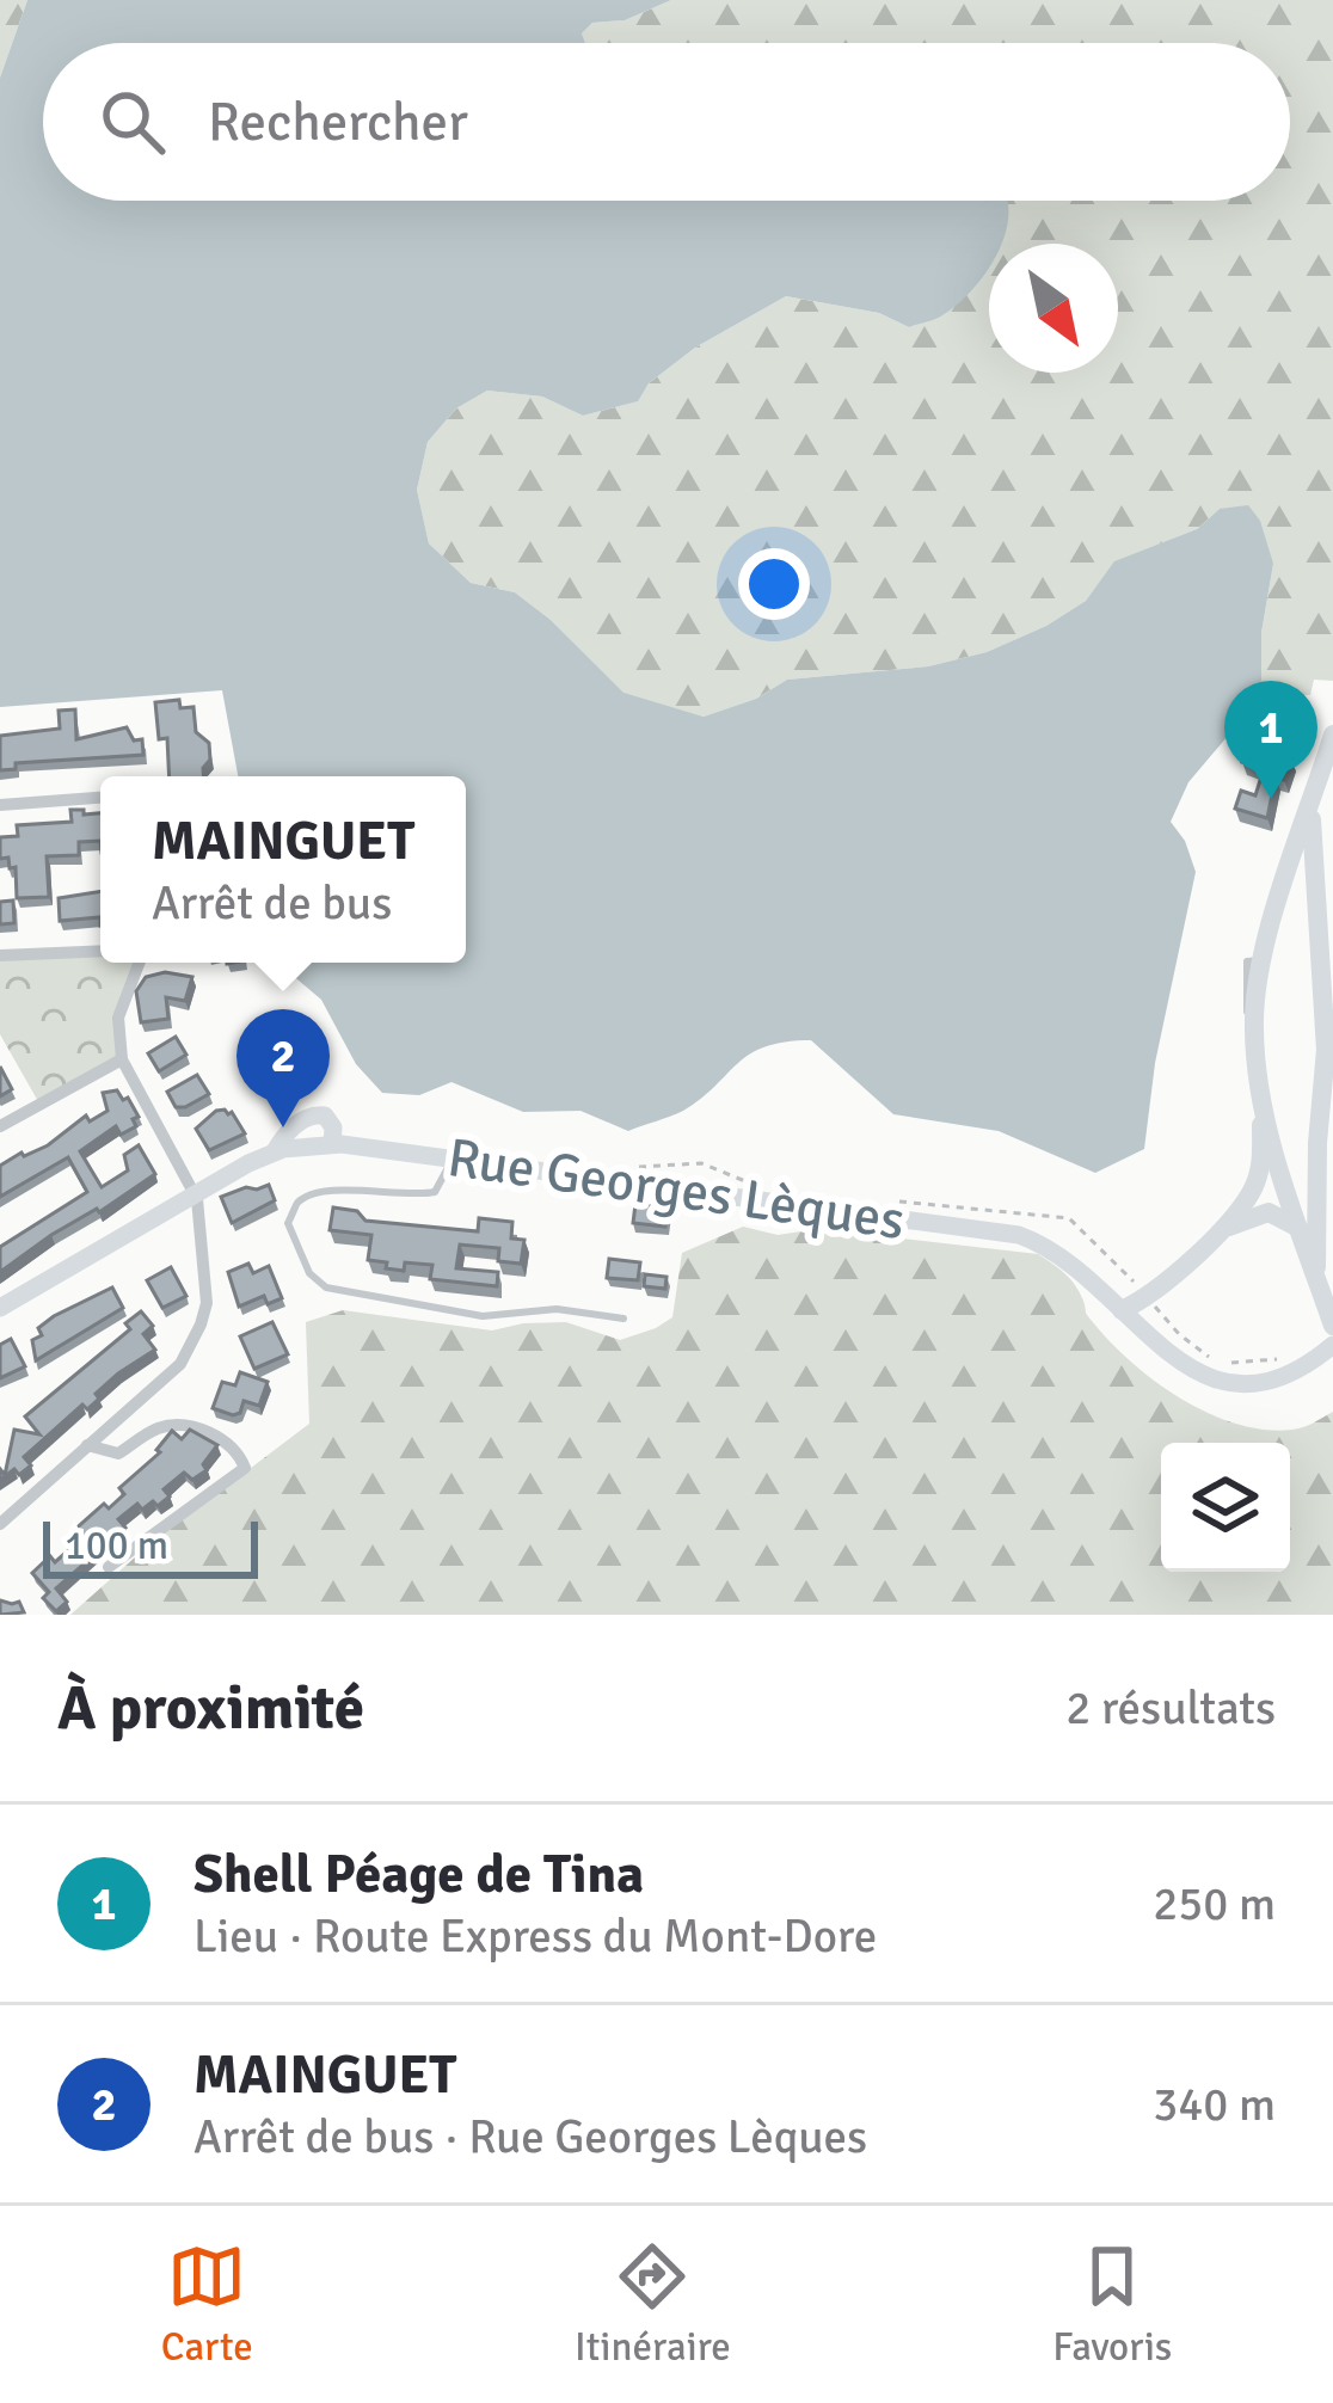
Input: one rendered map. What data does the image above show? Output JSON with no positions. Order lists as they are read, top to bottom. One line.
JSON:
{"streets":{"main road":["Rue Georges Lèques"]},"scale_bar":"100 m","north":"bottom right","page":{"search":"Rechercher","pins":["1","2"],"popup":["MAINGUET","Arrêt de bus"],"scale":"100 m","heading":["À proximité","2 résultats"],"list":[{"mark":"1","name":"Shell Péage de Tina","note":"Lieu · Route Express du Mont-Dore","value":"250 m"},{"mark":"2","name":"MAINGUET","note":"Arrêt de bus · Rue Georges Lèques","value":"340 m"}],"nav":["Carte","Itinéraire","Favoris"]}}
